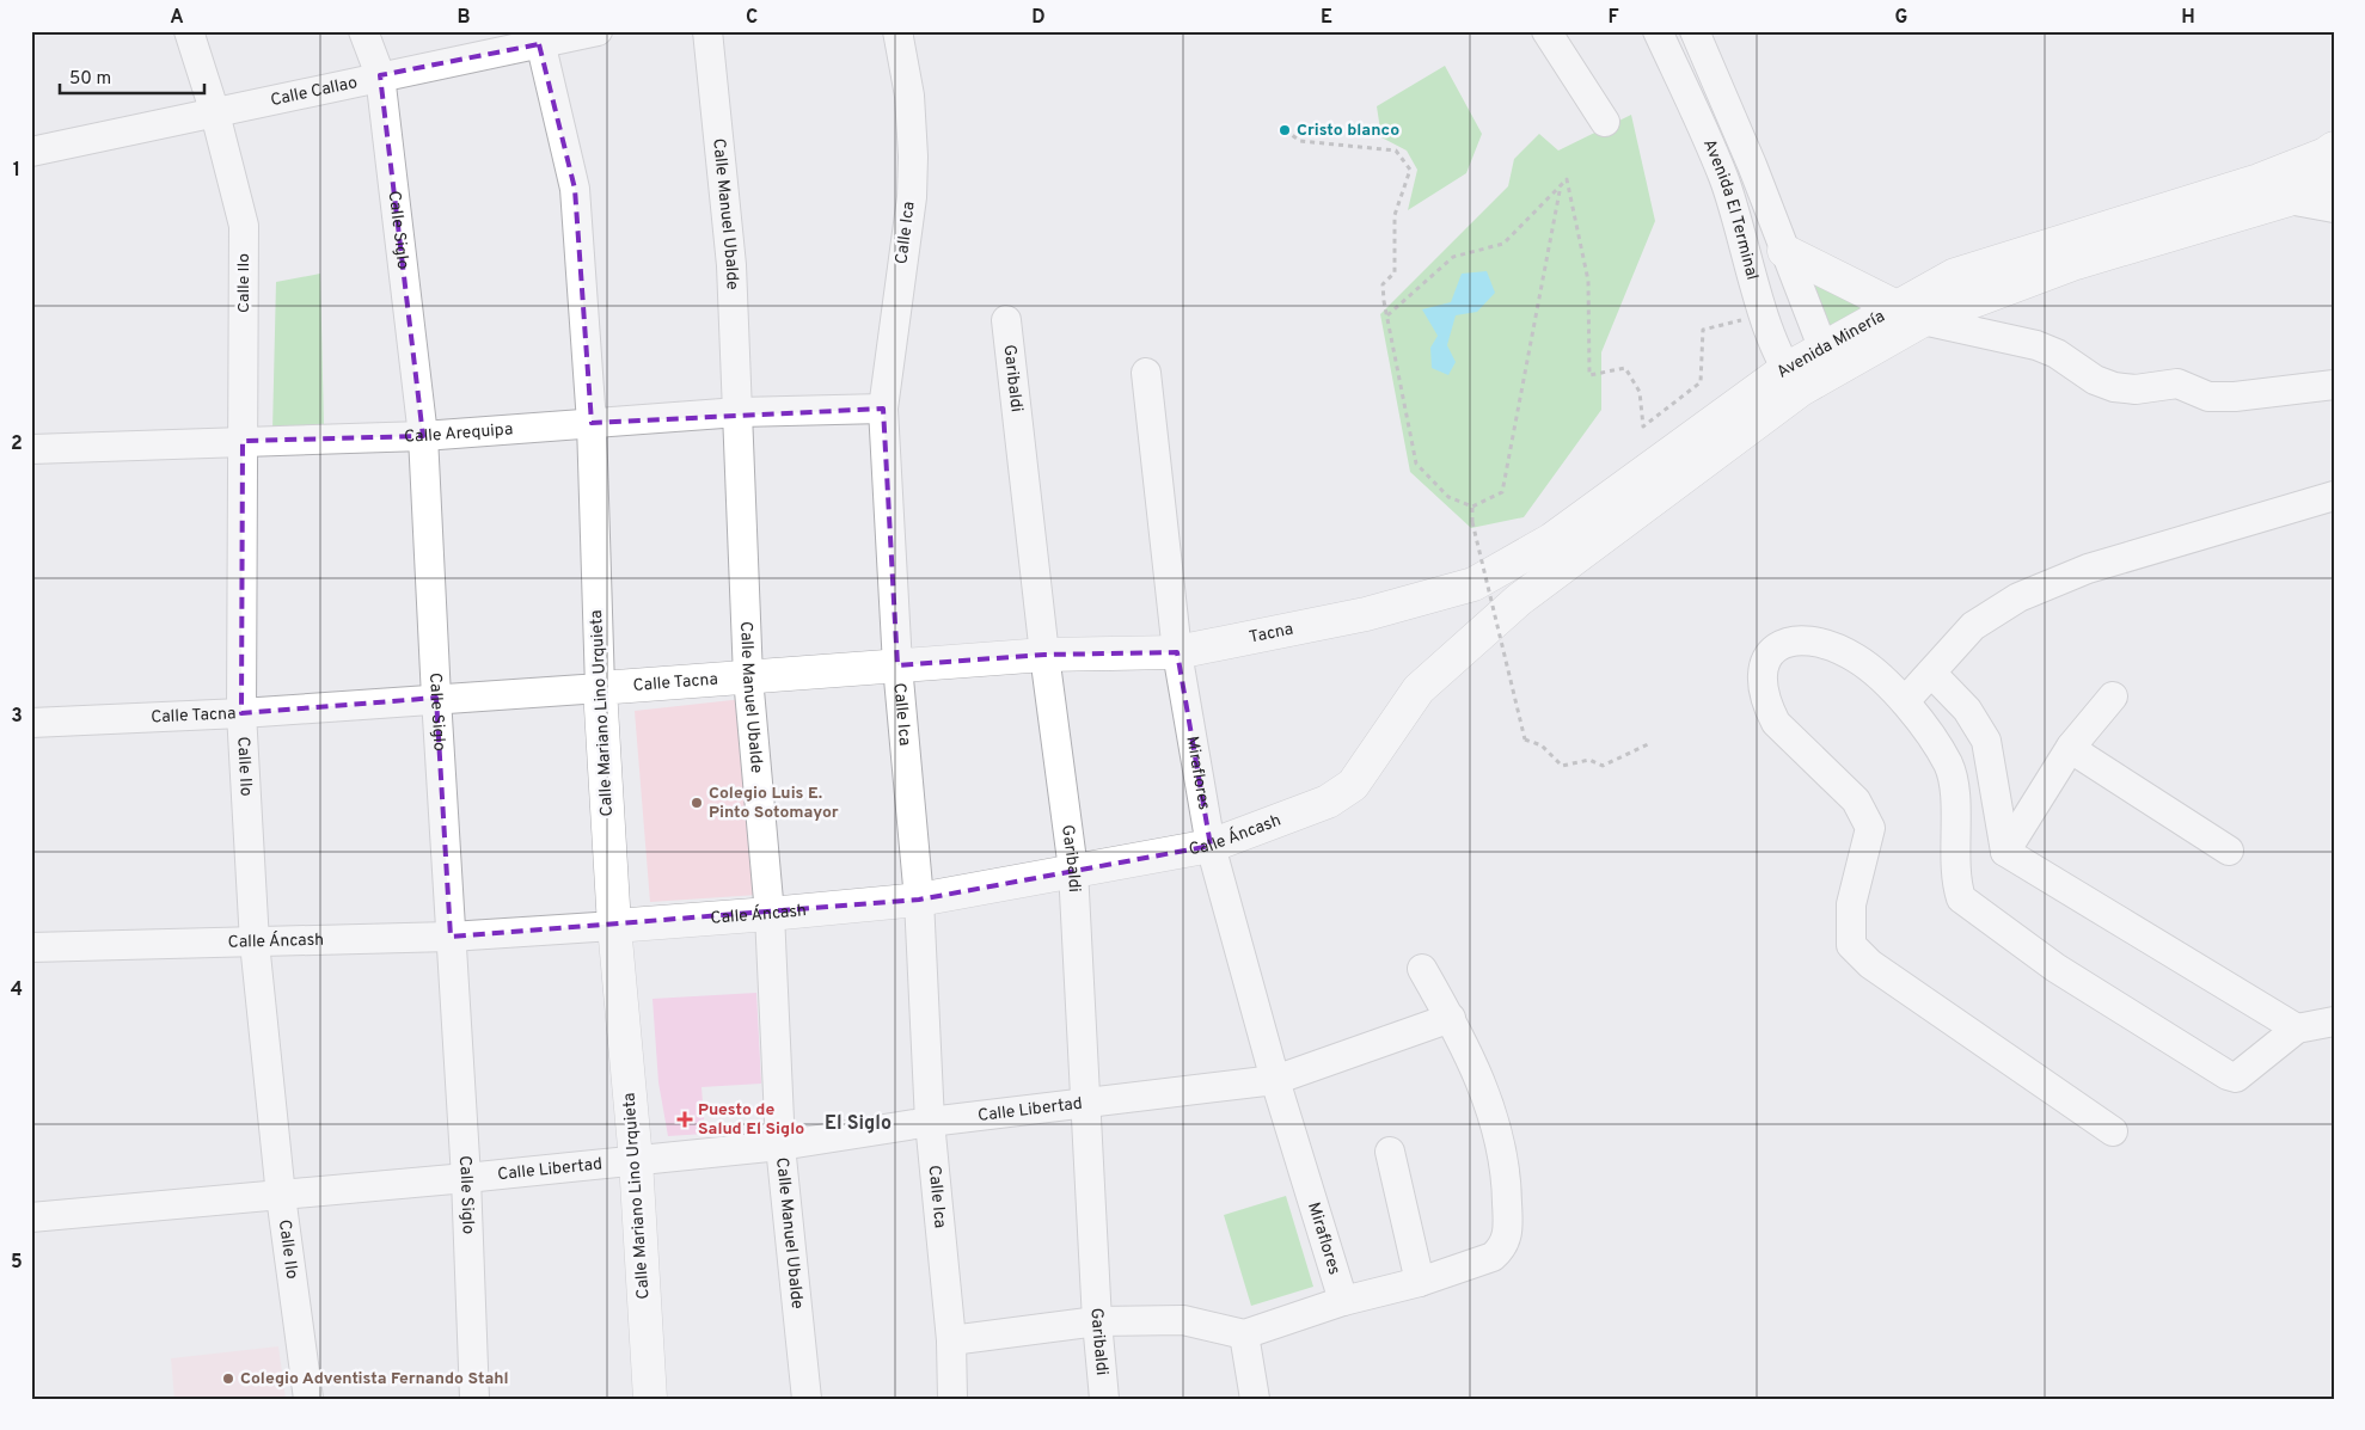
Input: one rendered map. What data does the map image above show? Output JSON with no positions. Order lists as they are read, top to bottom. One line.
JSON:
{"streets":{"main road":["Avenida Minería","Tacna","Calle Tacna","Calle Mariano Lino Urquieta","Calle Áncash"],"street":["Calle Callao","Avenida El Terminal","Calle Manuel Ubalde","Calle Siglo","Calle Ica","Calle Ilo","Garibaldi","Calle Arequipa","Miraflores","Calle Libertad"]},"crossings":[["Calle Callao","Calle Siglo"],["Calle Callao","Calle Ilo"],["Calle Callao","Calle Mariano Lino Urquieta"],["Avenida El Terminal","Avenida Minería"],["Calle Manuel Ubalde","Calle Arequipa"],["Calle Manuel Ubalde","Calle Tacna"],["Calle Manuel Ubalde","Calle Áncash"],["Calle Manuel Ubalde","Calle Libertad"],["Calle Siglo","Calle Arequipa"],["Calle Siglo","Calle Tacna"],["Calle Siglo","Calle Áncash"],["Calle Siglo","Calle Libertad"],["Calle Ica","Calle Arequipa"],["Calle Ica","Calle Tacna"],["Calle Ica","Calle Áncash"],["Calle Ica","Calle Libertad"],["Calle Ilo","Calle Arequipa"],["Calle Ilo","Calle Tacna"],["Calle Ilo","Calle Áncash"],["Calle Ilo","Calle Libertad"],["Avenida Minería","Tacna"],["Avenida Minería","Calle Áncash"],["Garibaldi","Calle Tacna"],["Garibaldi","Calle Áncash"],["Garibaldi","Calle Libertad"],["Calle Arequipa","Calle Mariano Lino Urquieta"],["Tacna","Calle Tacna"],["Tacna","Miraflores"],["Calle Tacna","Calle Mariano Lino Urquieta"],["Calle Tacna","Miraflores"],["Calle Mariano Lino Urquieta","Calle Áncash"],["Calle Mariano Lino Urquieta","Calle Libertad"],["Miraflores","Calle Áncash"],["Miraflores","Calle Libertad"]],"districts":["El Siglo"],"places":{"other":["Cristo blanco","Colegio Luis E. Pinto Sotomayor","Colegio Adventista Fernando Stahl"],"health":["Puesto de Salud El Siglo"]},"scale_bar":"50 m","grid":{"columns":["A","B","C","D","E","F","G","H"],"rows":["1","2","3","4","5"]}}
